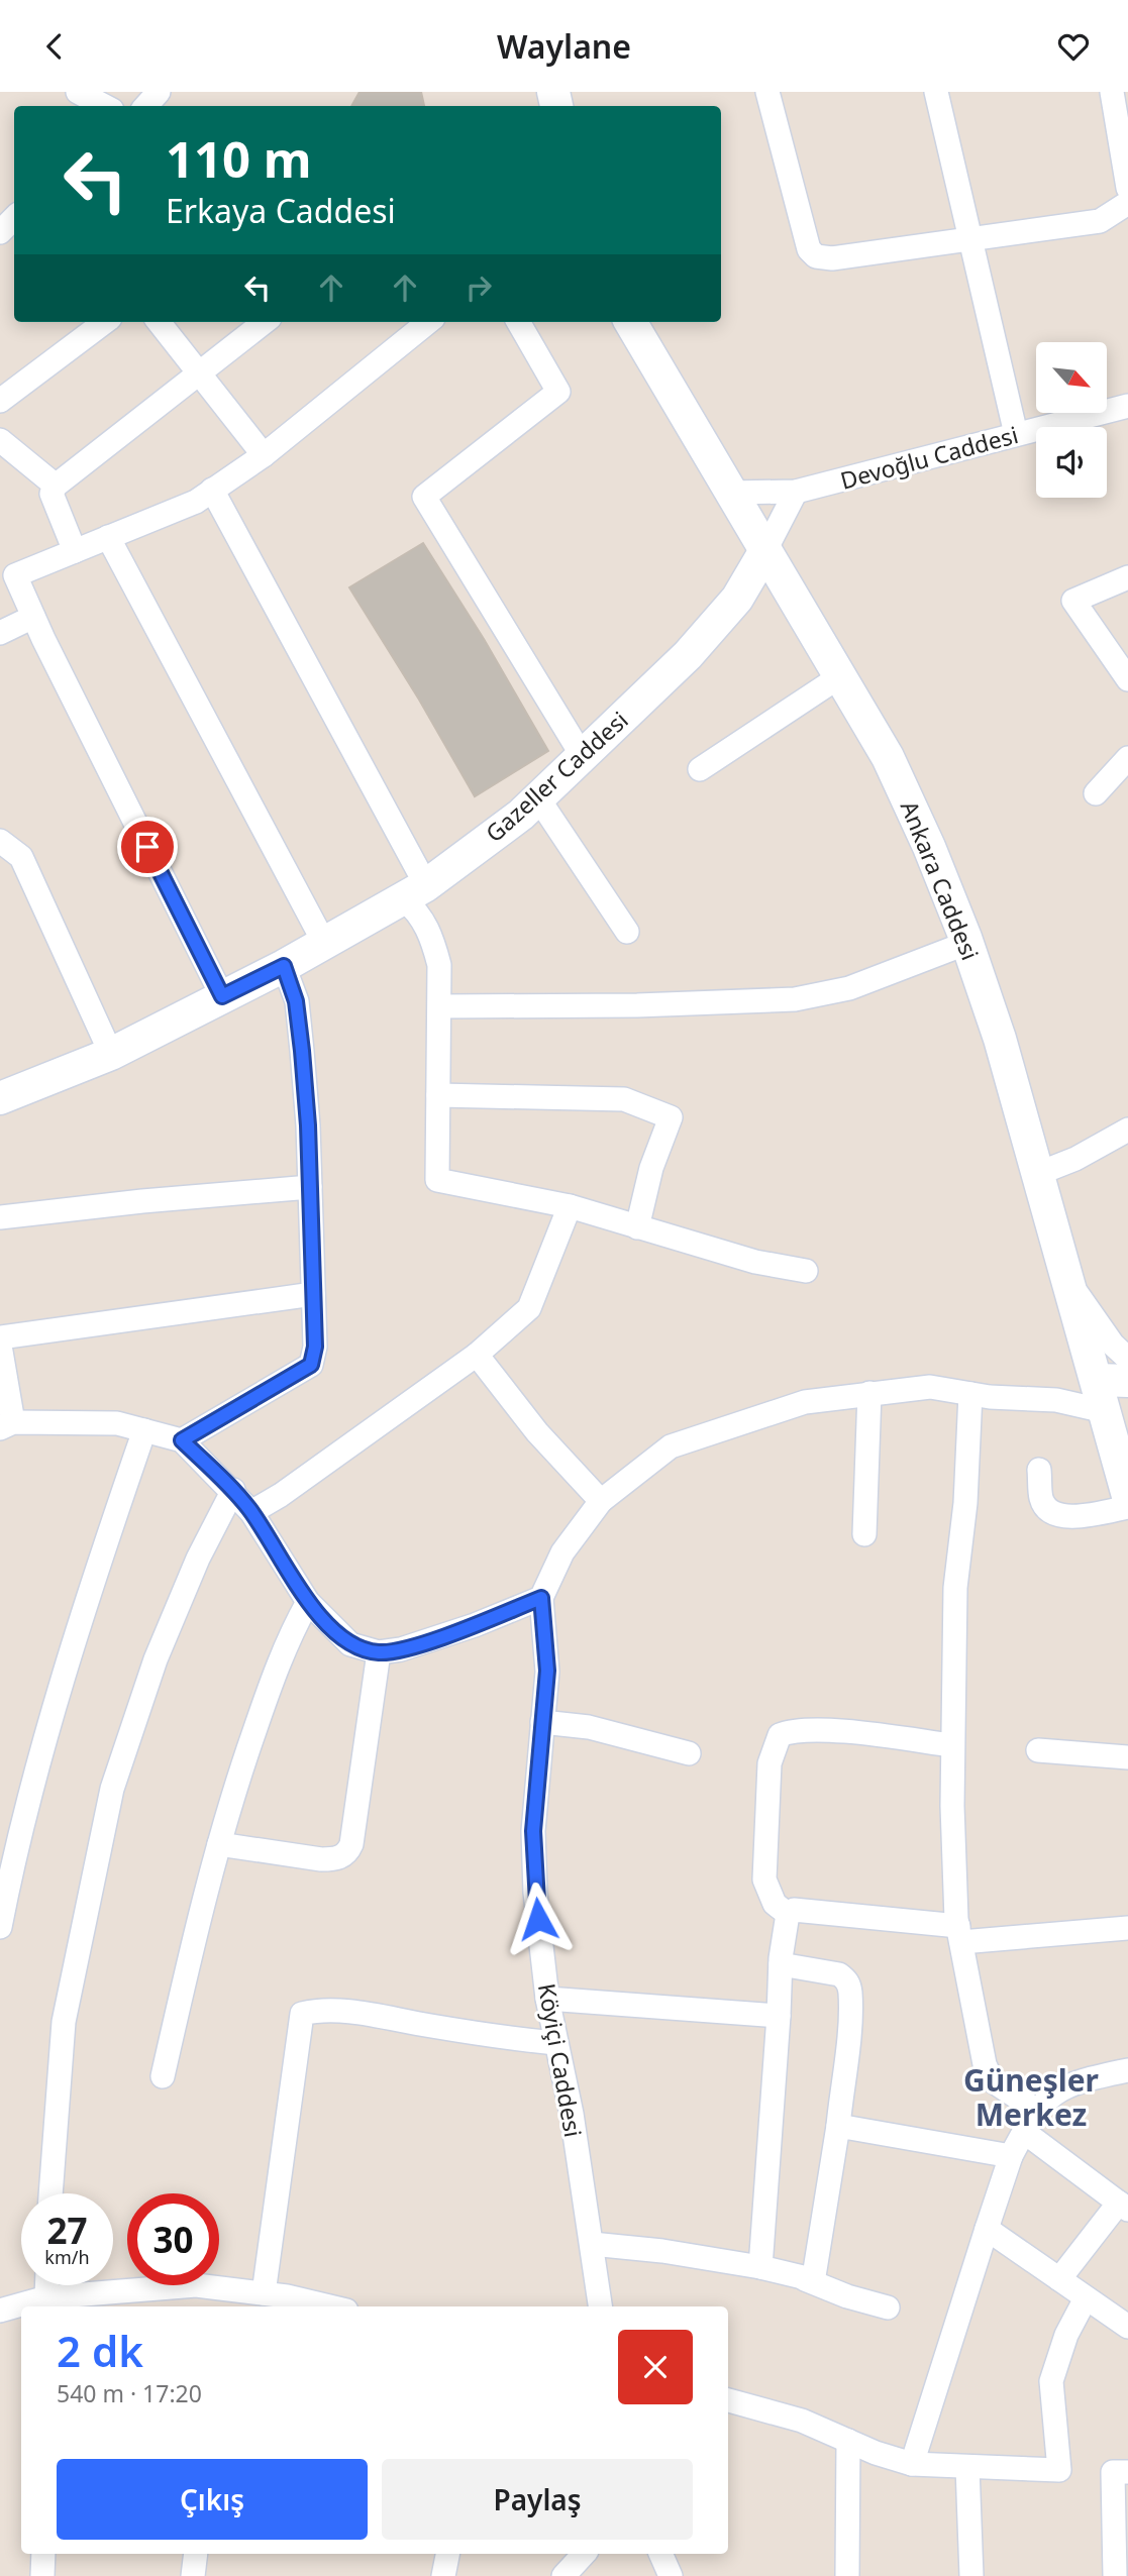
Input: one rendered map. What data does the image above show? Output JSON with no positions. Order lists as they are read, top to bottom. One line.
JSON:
{"streets":{"street":["Devoğlu Caddesi","Gazeller Caddesi","Ankara Caddesi","Köyiçi Caddesi"]},"crossings":[["Devoğlu Caddesi","Ankara Caddesi"],["Gazeller Caddesi","Ankara Caddesi"]],"districts":["Güneşler Merkez"],"north":"bottom right","page":{"header":"Waylane","turn":["110 m","Erkaya Caddesi"],"speed":"27 km/h","limit":"30","heading":["2 dk","540 m · 17:20"],"buttons":["Çıkış","Paylaş"]}}
